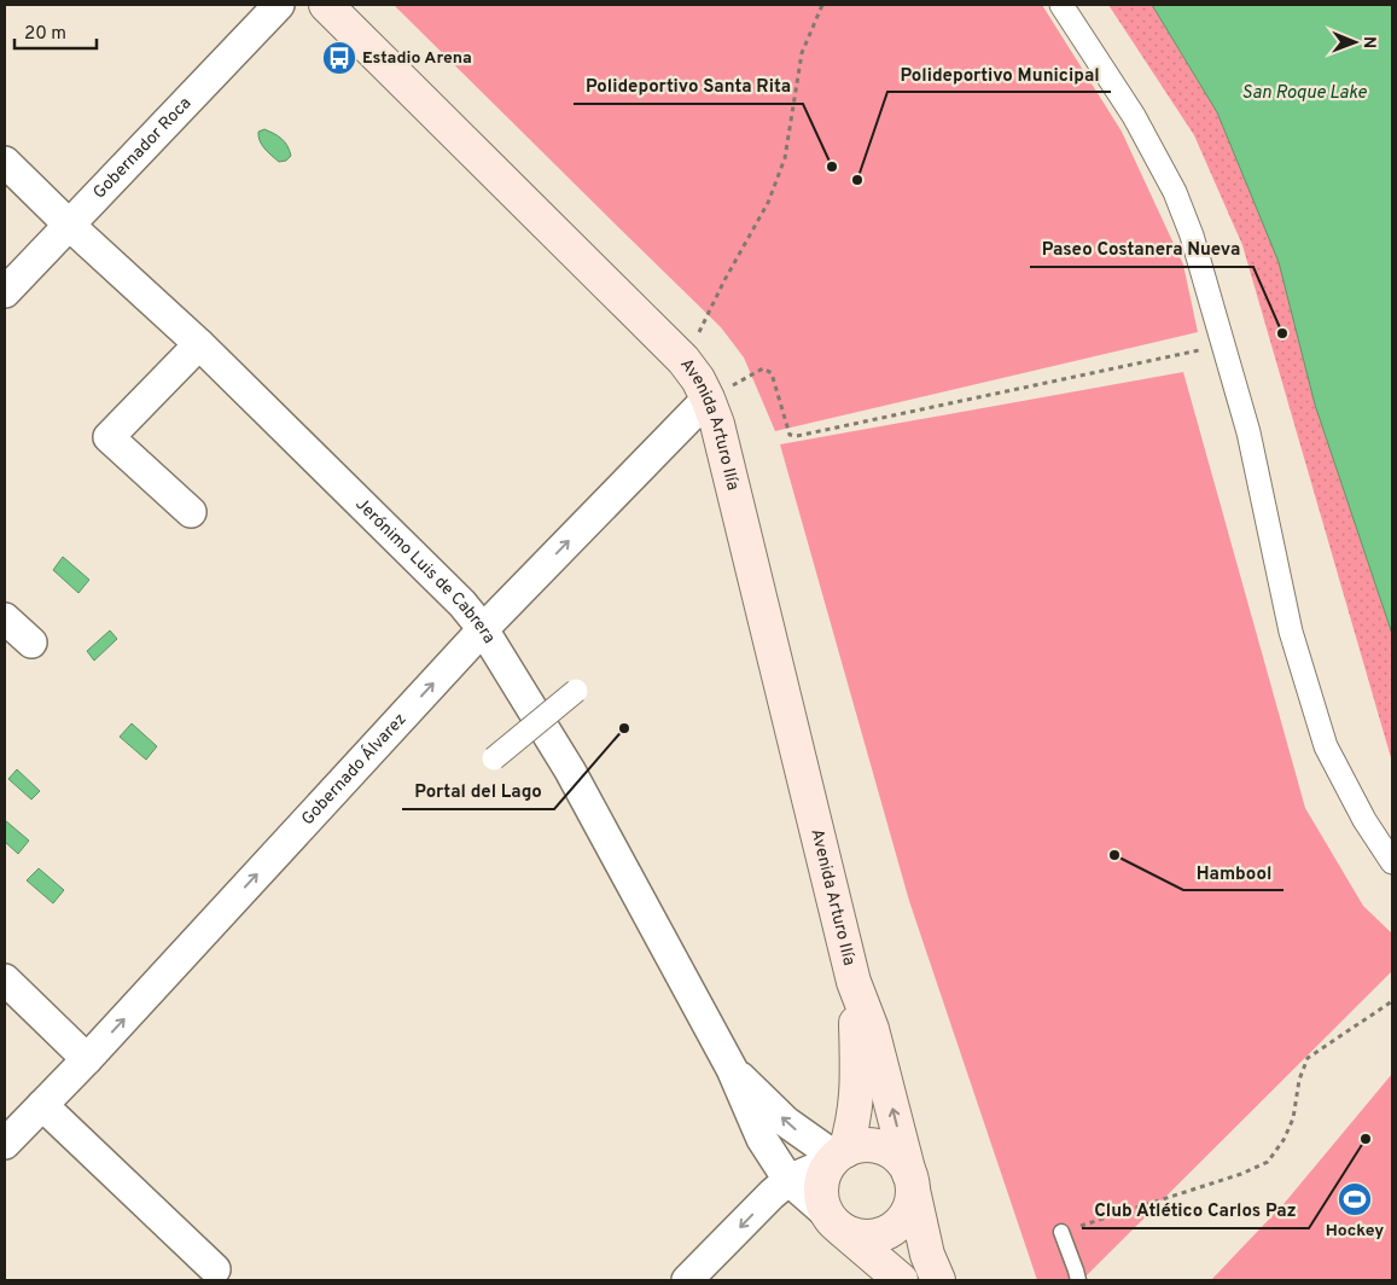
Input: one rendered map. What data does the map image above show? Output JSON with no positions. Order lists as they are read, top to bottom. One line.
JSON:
{"streets":{"main road":["Avenida Arturo Ilía"],"street":["Gobernador Roca","Jerónimo Luis de Cabrera","Gobernado Álvarez"]},"crossings":[["Gobernador Roca","Jerónimo Luis de Cabrera"],["Avenida Arturo Ilía","Jerónimo Luis de Cabrera"],["Avenida Arturo Ilía","Gobernado Álvarez"],["Jerónimo Luis de Cabrera","Gobernado Álvarez"]],"one_way":["Gobernado Álvarez"],"water":["San Roque Lake"],"places":{"bus stop":["Estadio Arena"],"other":["Polideportivo Santa Rita","Polideportivo Municipal","Paseo Costanera Nueva","Portal del Lago","Hambool","Club Atlético Carlos Paz"],"sports":["Hockey"]},"scale_bar":"20 m","north":"right"}
